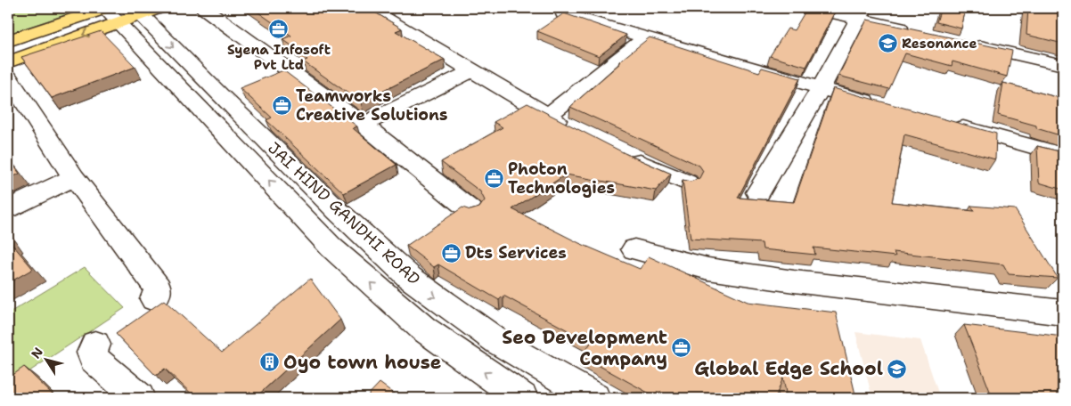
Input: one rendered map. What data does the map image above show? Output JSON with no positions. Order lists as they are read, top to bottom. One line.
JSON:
{"streets":{"street":["JAI HIND GANDHI ROAD"]},"places":{"office":["Syena Infosoft Pvt Ltd","Teamworks Creative Solutions","Photon Technologies","Dts Services","Seo Development Company"],"school or university":["Resonance","Global Edge School"],"building":["Oyo town house"]},"north":"top left"}
